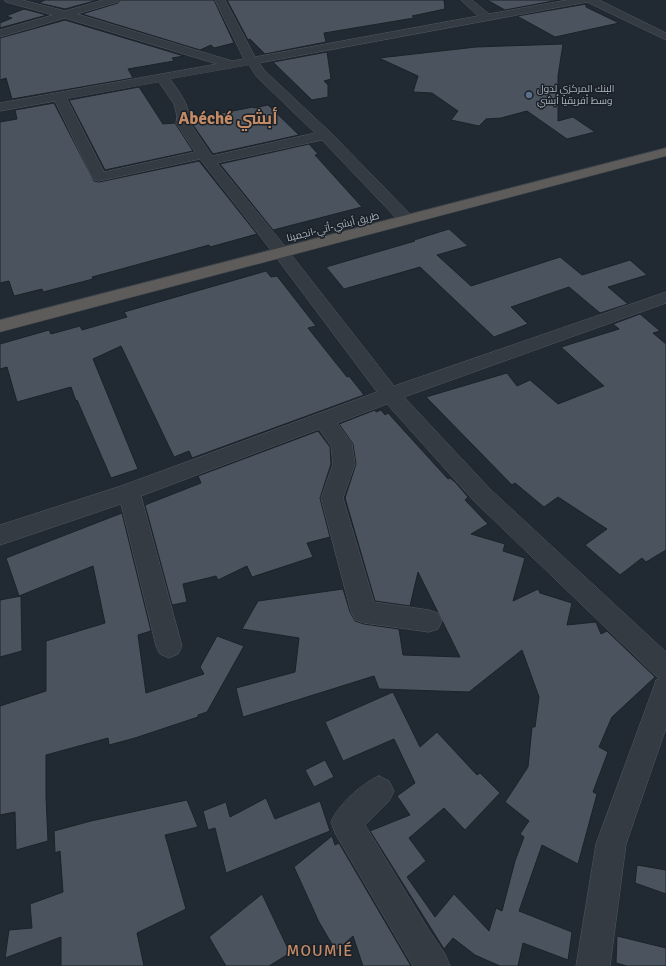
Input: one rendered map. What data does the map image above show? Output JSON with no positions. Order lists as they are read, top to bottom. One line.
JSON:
{"streets":{"highway":["طريق أبشي-أتي-انجمينا"]},"districts":["Abéché أبشي","MOUMIÉ"],"places":["البنك المركزي لدول وسط أفريقيا أبشي"]}
